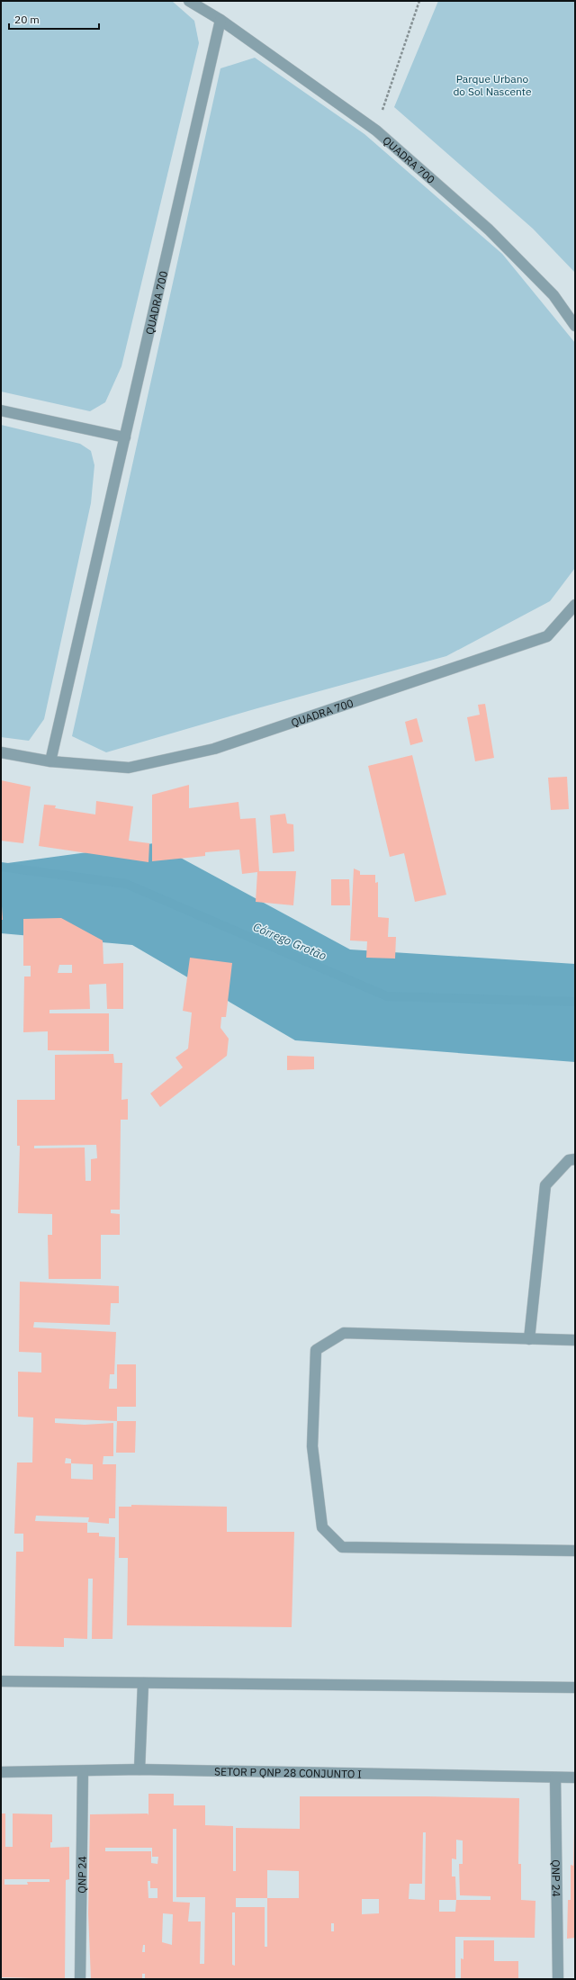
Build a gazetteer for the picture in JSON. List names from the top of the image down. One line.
{"streets":{"street":["QUADRA 700","SETOR P QNP 28 CONJUNTO I","QNP 24"]},"crossings":[["SETOR P QNP 28 CONJUNTO I","QNP 24"]],"water":["Córrego Grotão"],"parks":["Parque Urbano do Sol Nascente"],"scale_bar":"20 m"}
